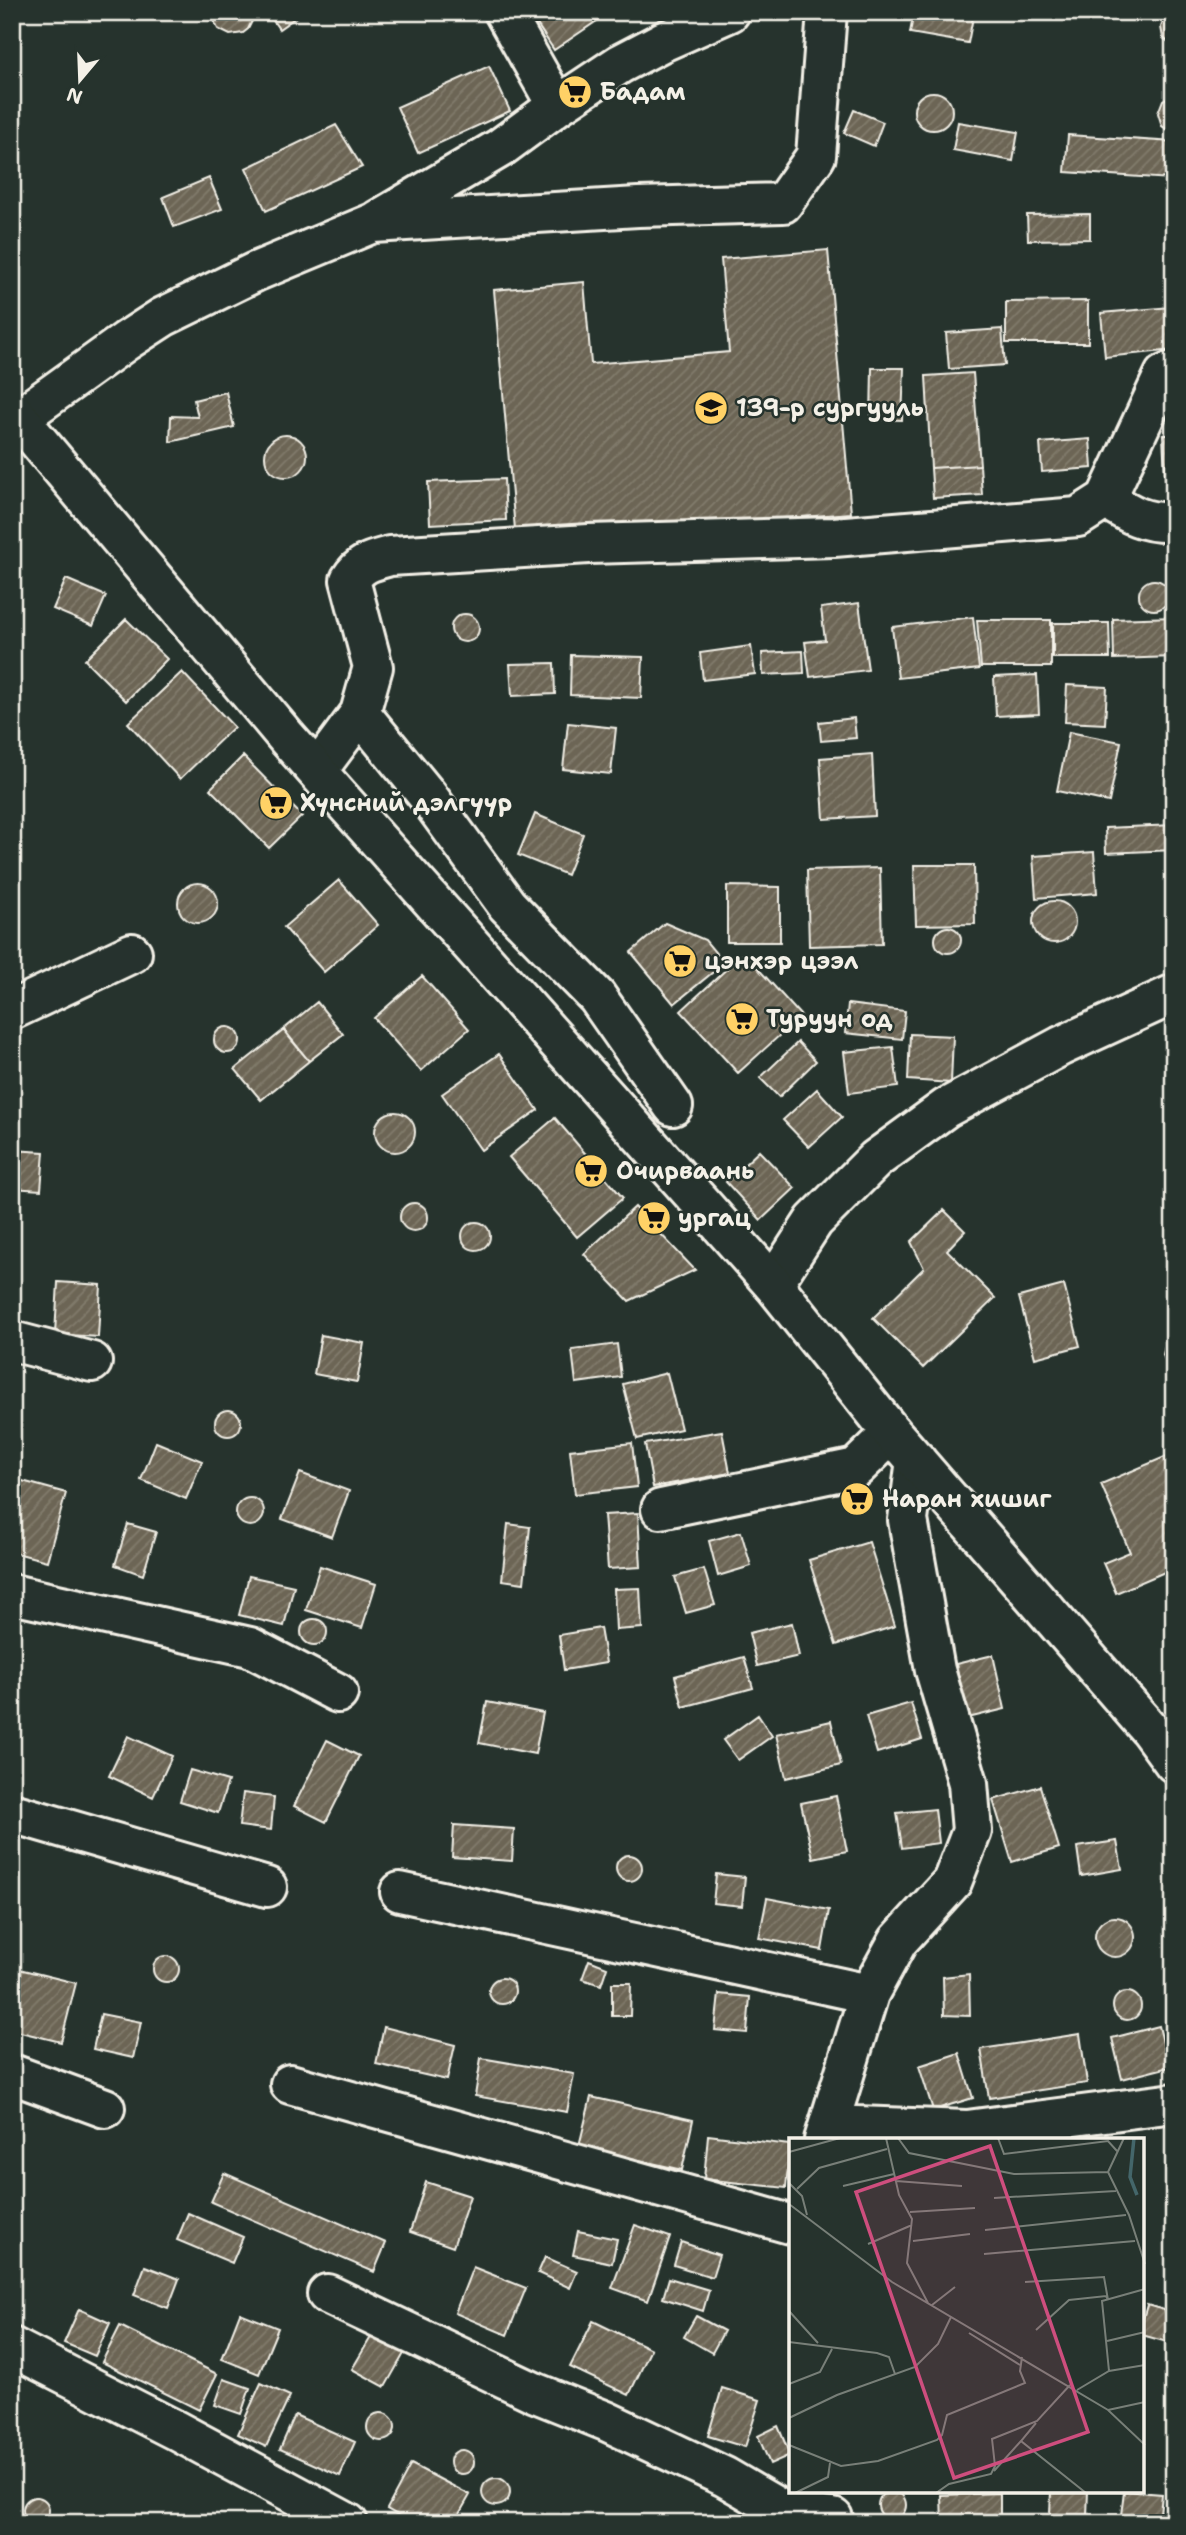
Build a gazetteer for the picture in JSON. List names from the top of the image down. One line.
{"places":{"supermarket":["Бадам","Хүнсний дэлгүүр","цэнхэр цээл","Туруун од","Очирваань","ургац","Наран хишиг"],"school or university":["139-р сургууль"]},"north":"bottom"}
